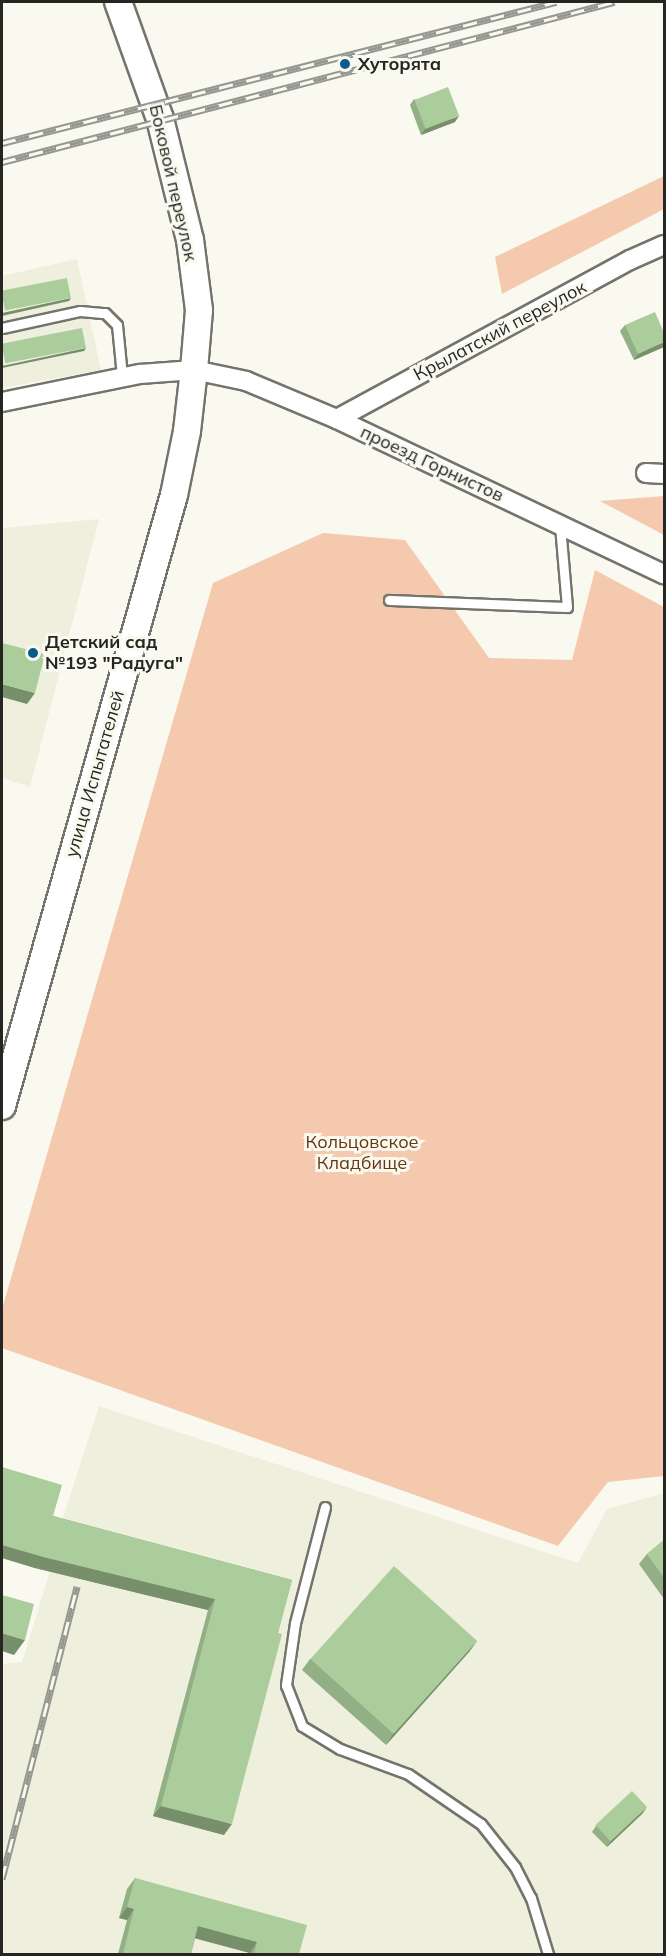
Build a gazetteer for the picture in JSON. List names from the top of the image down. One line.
{"streets":{"main road":["Боковой переулок","улица Испытателей"],"street":["Крылатский переулок","проезд Горнистов"]},"crossings":[["Боковой переулок","проезд Горнистов"],["Боковой переулок","улица Испытателей"],["Крылатский переулок","проезд Горнистов"],["проезд Горнистов","улица Испытателей"]],"parks":["Кольцовское Кладбище"],"places":["Хуторята","Детский сад №193 \"Радуга\""]}
